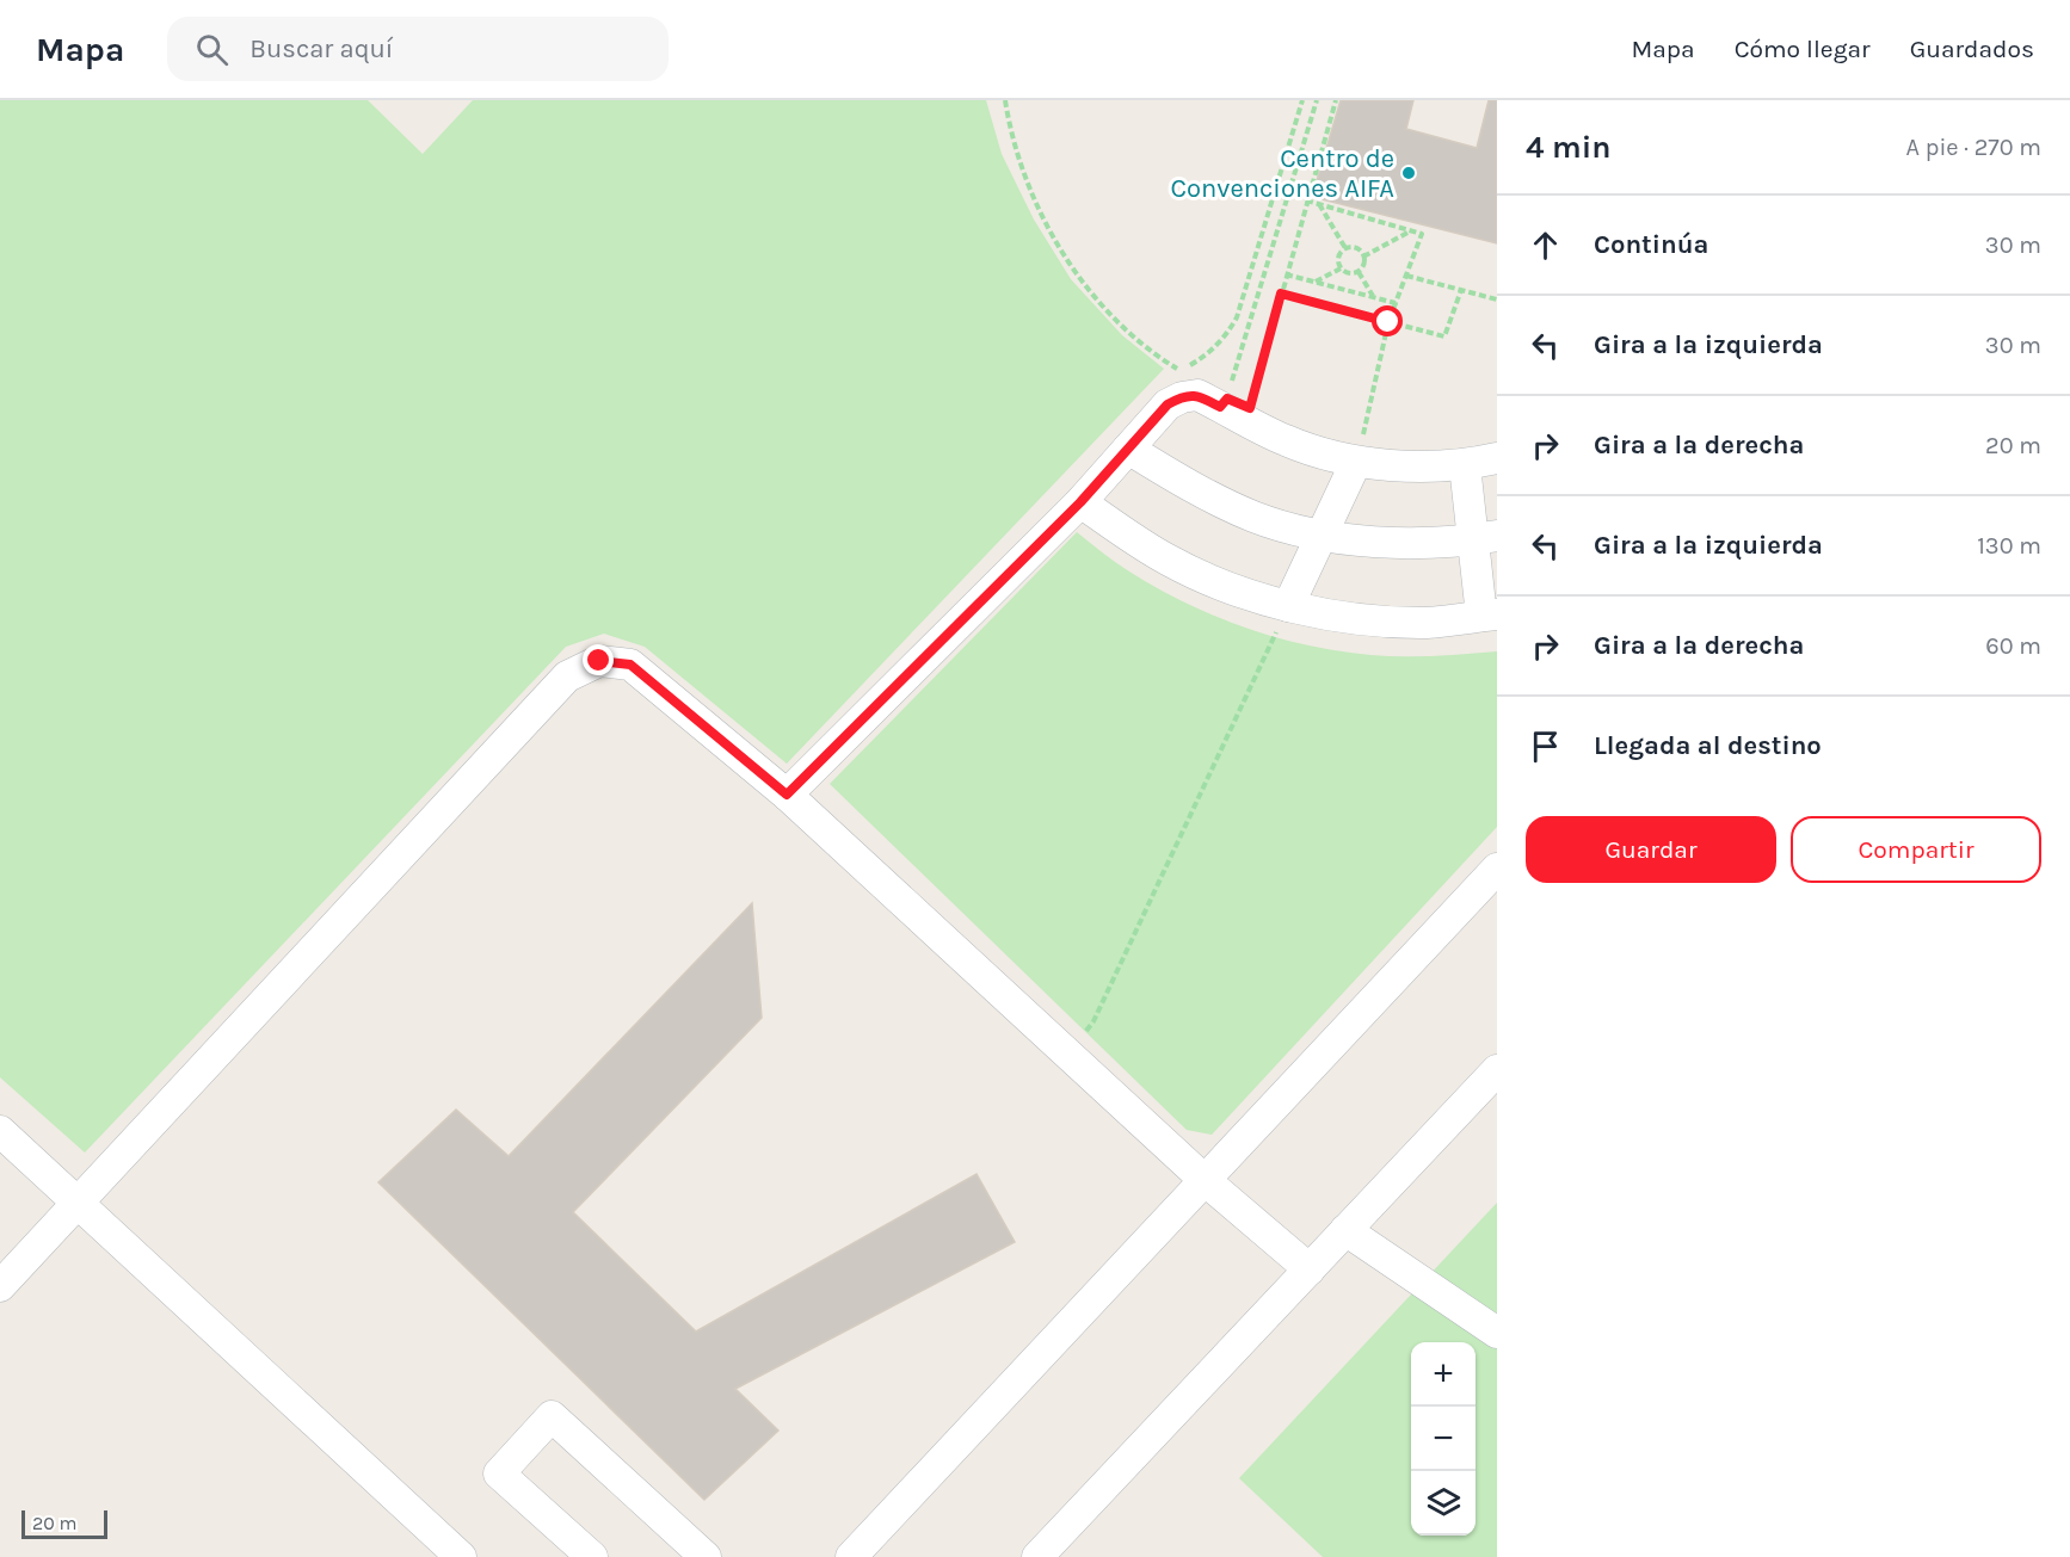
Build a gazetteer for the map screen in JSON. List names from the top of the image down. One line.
{"places":["Centro de Convenciones AIFA"],"scale_bar":"20 m","page":{"header":"Mapa","search":"Buscar aquí","nav":["Mapa","Cómo llegar","Guardados"],"heading":["4 min","A pie · 270 m"],"list":[["Continúa","30 m"],["Gira a la izquierda","30 m"],["Gira a la derecha","20 m"],["Gira a la izquierda","130 m"],["Gira a la derecha","60 m"],"Llegada al destino"],"buttons":["Guardar","Compartir"],"map_buttons":["+","−"],"scale":"20 m"}}
